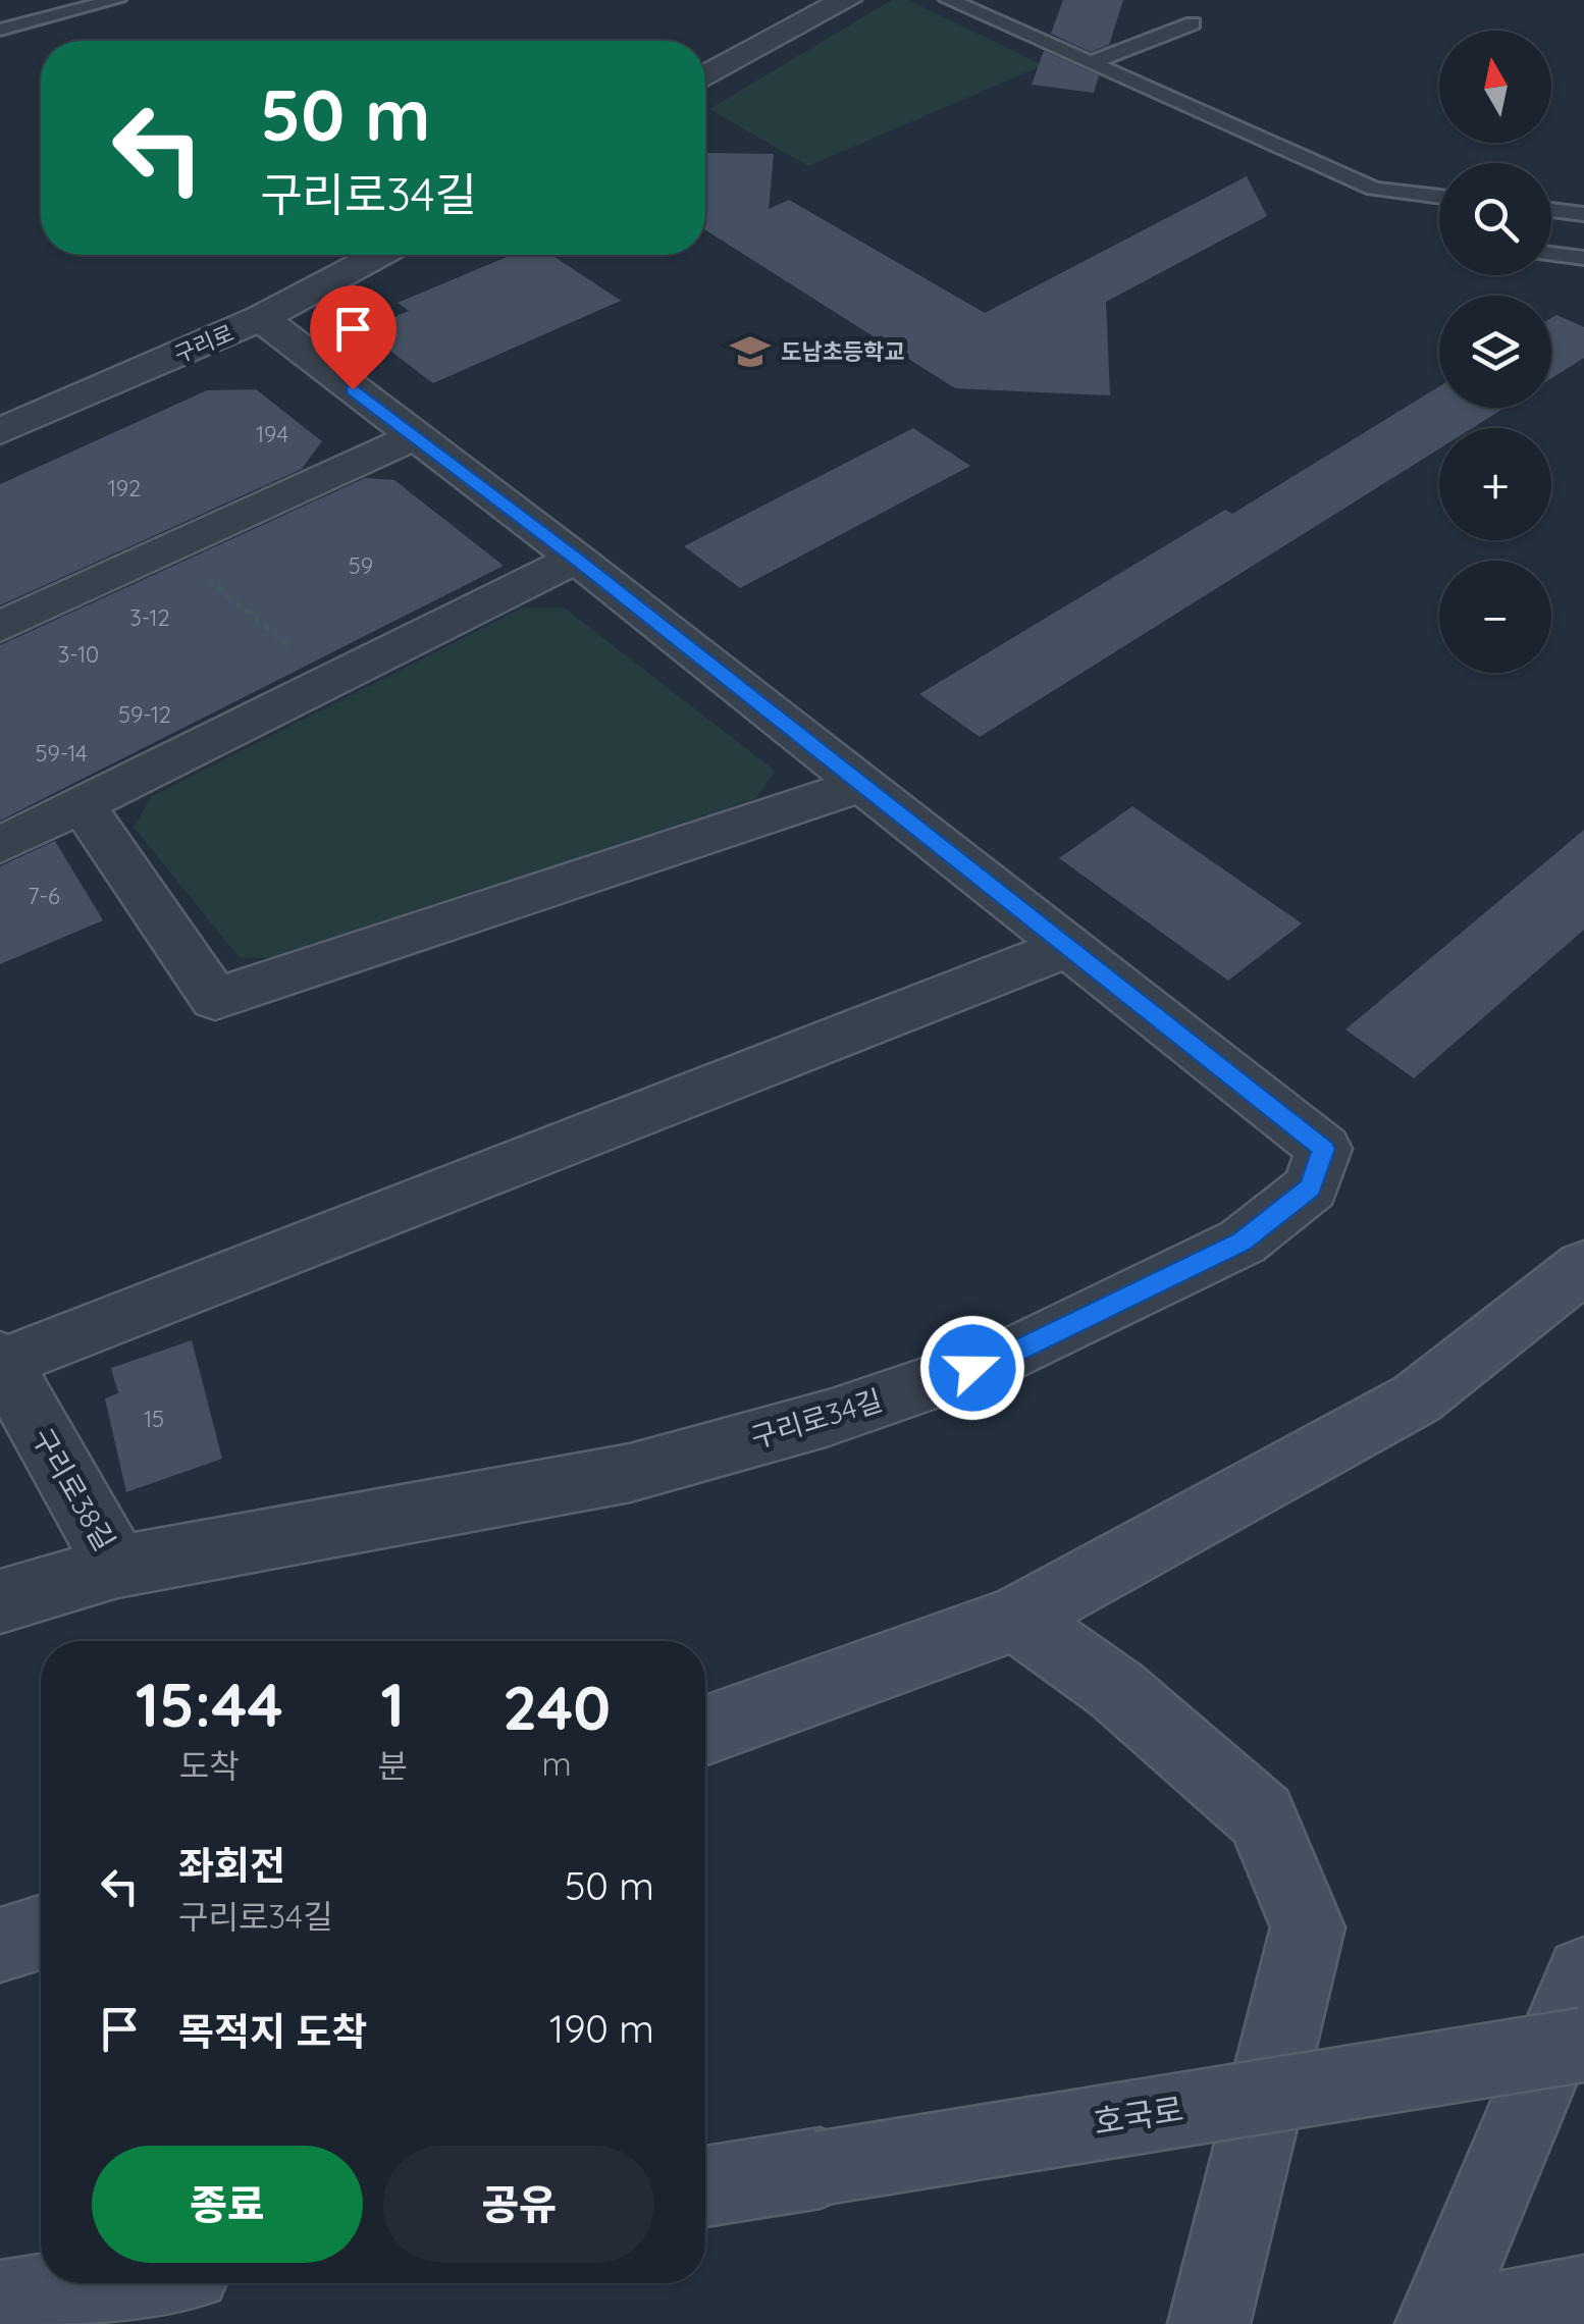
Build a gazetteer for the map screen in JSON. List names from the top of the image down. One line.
{"streets":{"main road":["호국로"],"street":["구리로","구리로34길","구리로38길"]},"crossings":[["구리로","구리로34길"],["구리로34길","구리로38길"]],"places":{"school or university":["도남초등학교"]},"house_numbers":["194","192","59","3-12","3-10","59-12","59-14","7-6","15"],"north":"top","page":{"map_buttons":["+","−"],"turn":["50 m","구리로34길"],"eta":["15:44","도착","1","분","240","m"],"list":[{"name":"좌회전","note":"구리로34길","value":"50 m"},{"name":"목적지 도착","value":"190 m"}],"buttons":["종료","공유"]}}
